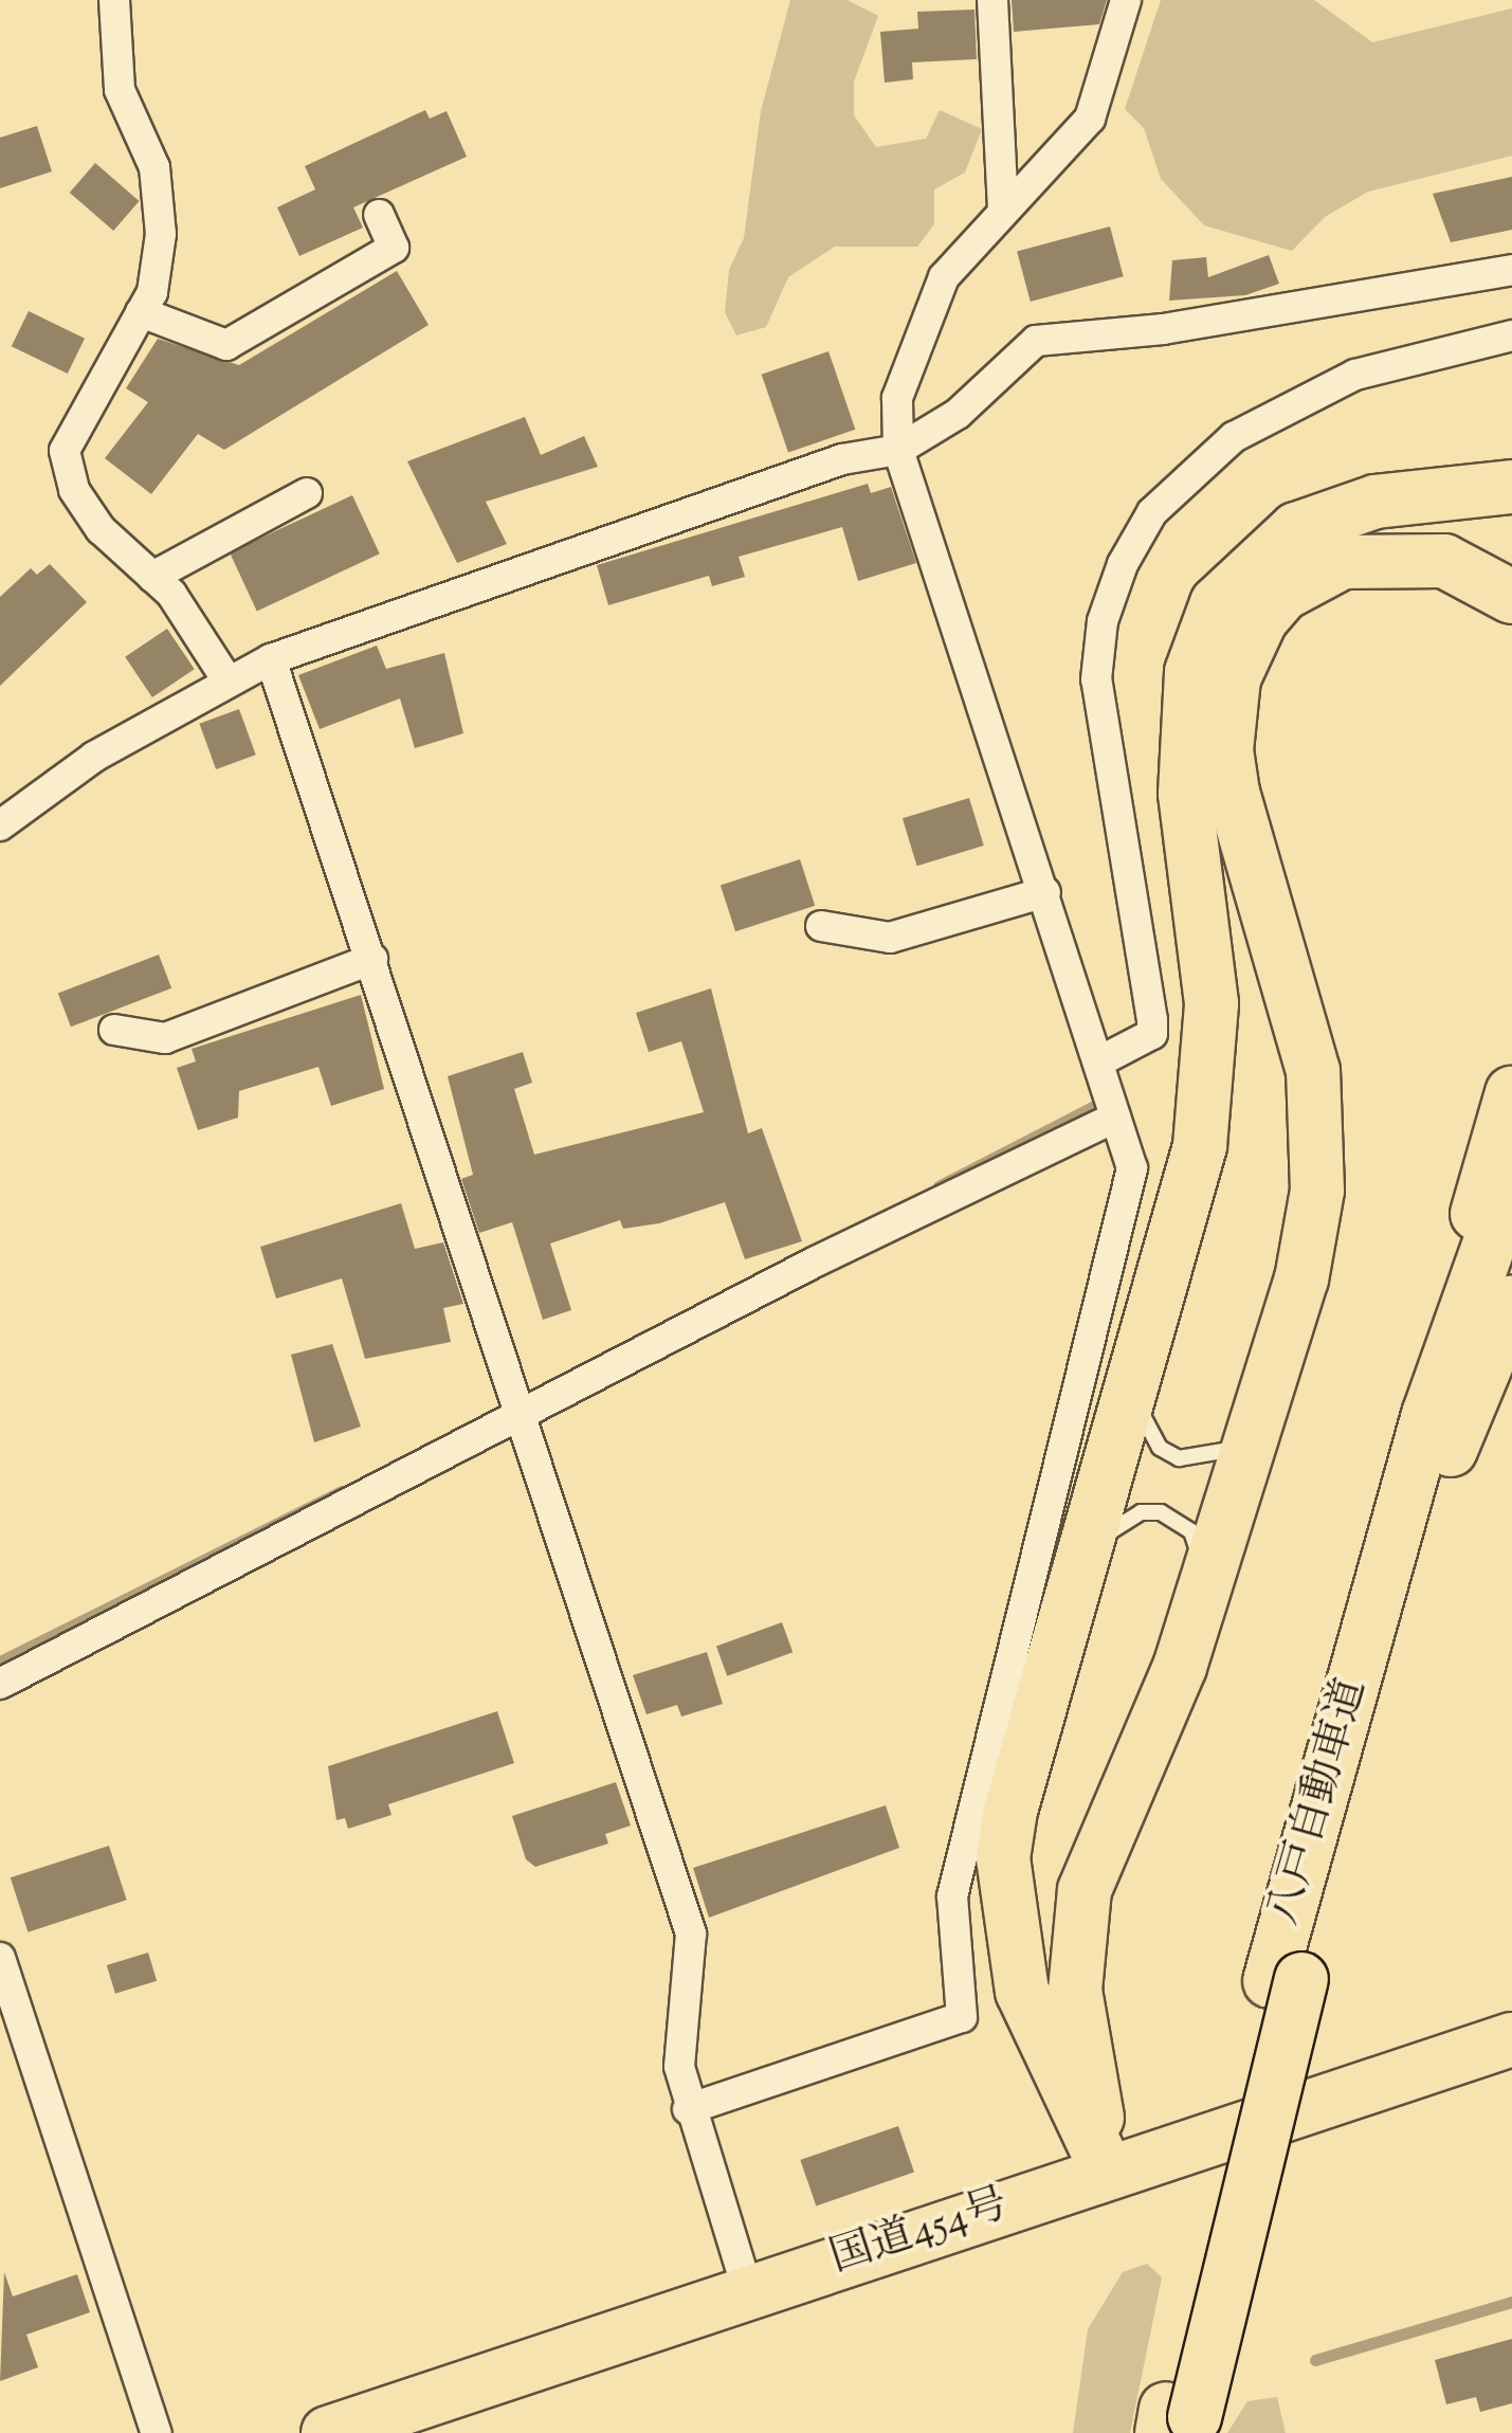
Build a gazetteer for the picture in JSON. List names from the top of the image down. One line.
{"streets":{"highway":["八戸自動車道","国道454号"]}}
